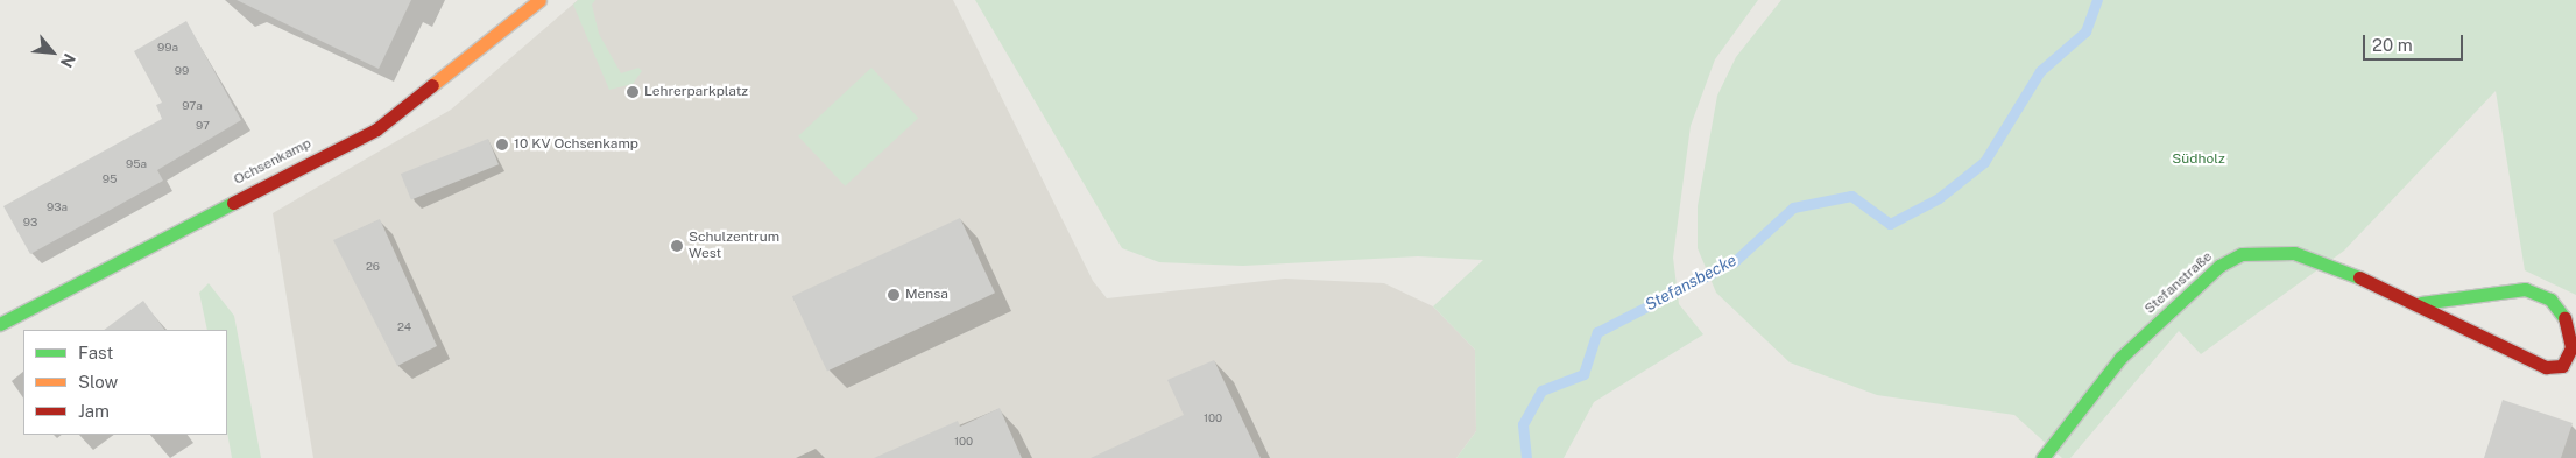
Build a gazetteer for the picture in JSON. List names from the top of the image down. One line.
{"streets":{"street":["Ochsenkamp","Stefanstraße"]},"water":["Stefansbecke"],"parks":["Südholz"],"places":["Lehrerparkplatz","10 KV Ochsenkamp","Schulzentrum West","Mensa"],"house_numbers":["99a","99","97a","97","95a","95","93a","93","26","24","100","100"],"legend":["Fast","Slow","Jam"],"scale_bar":"20 m","north":"bottom right"}
